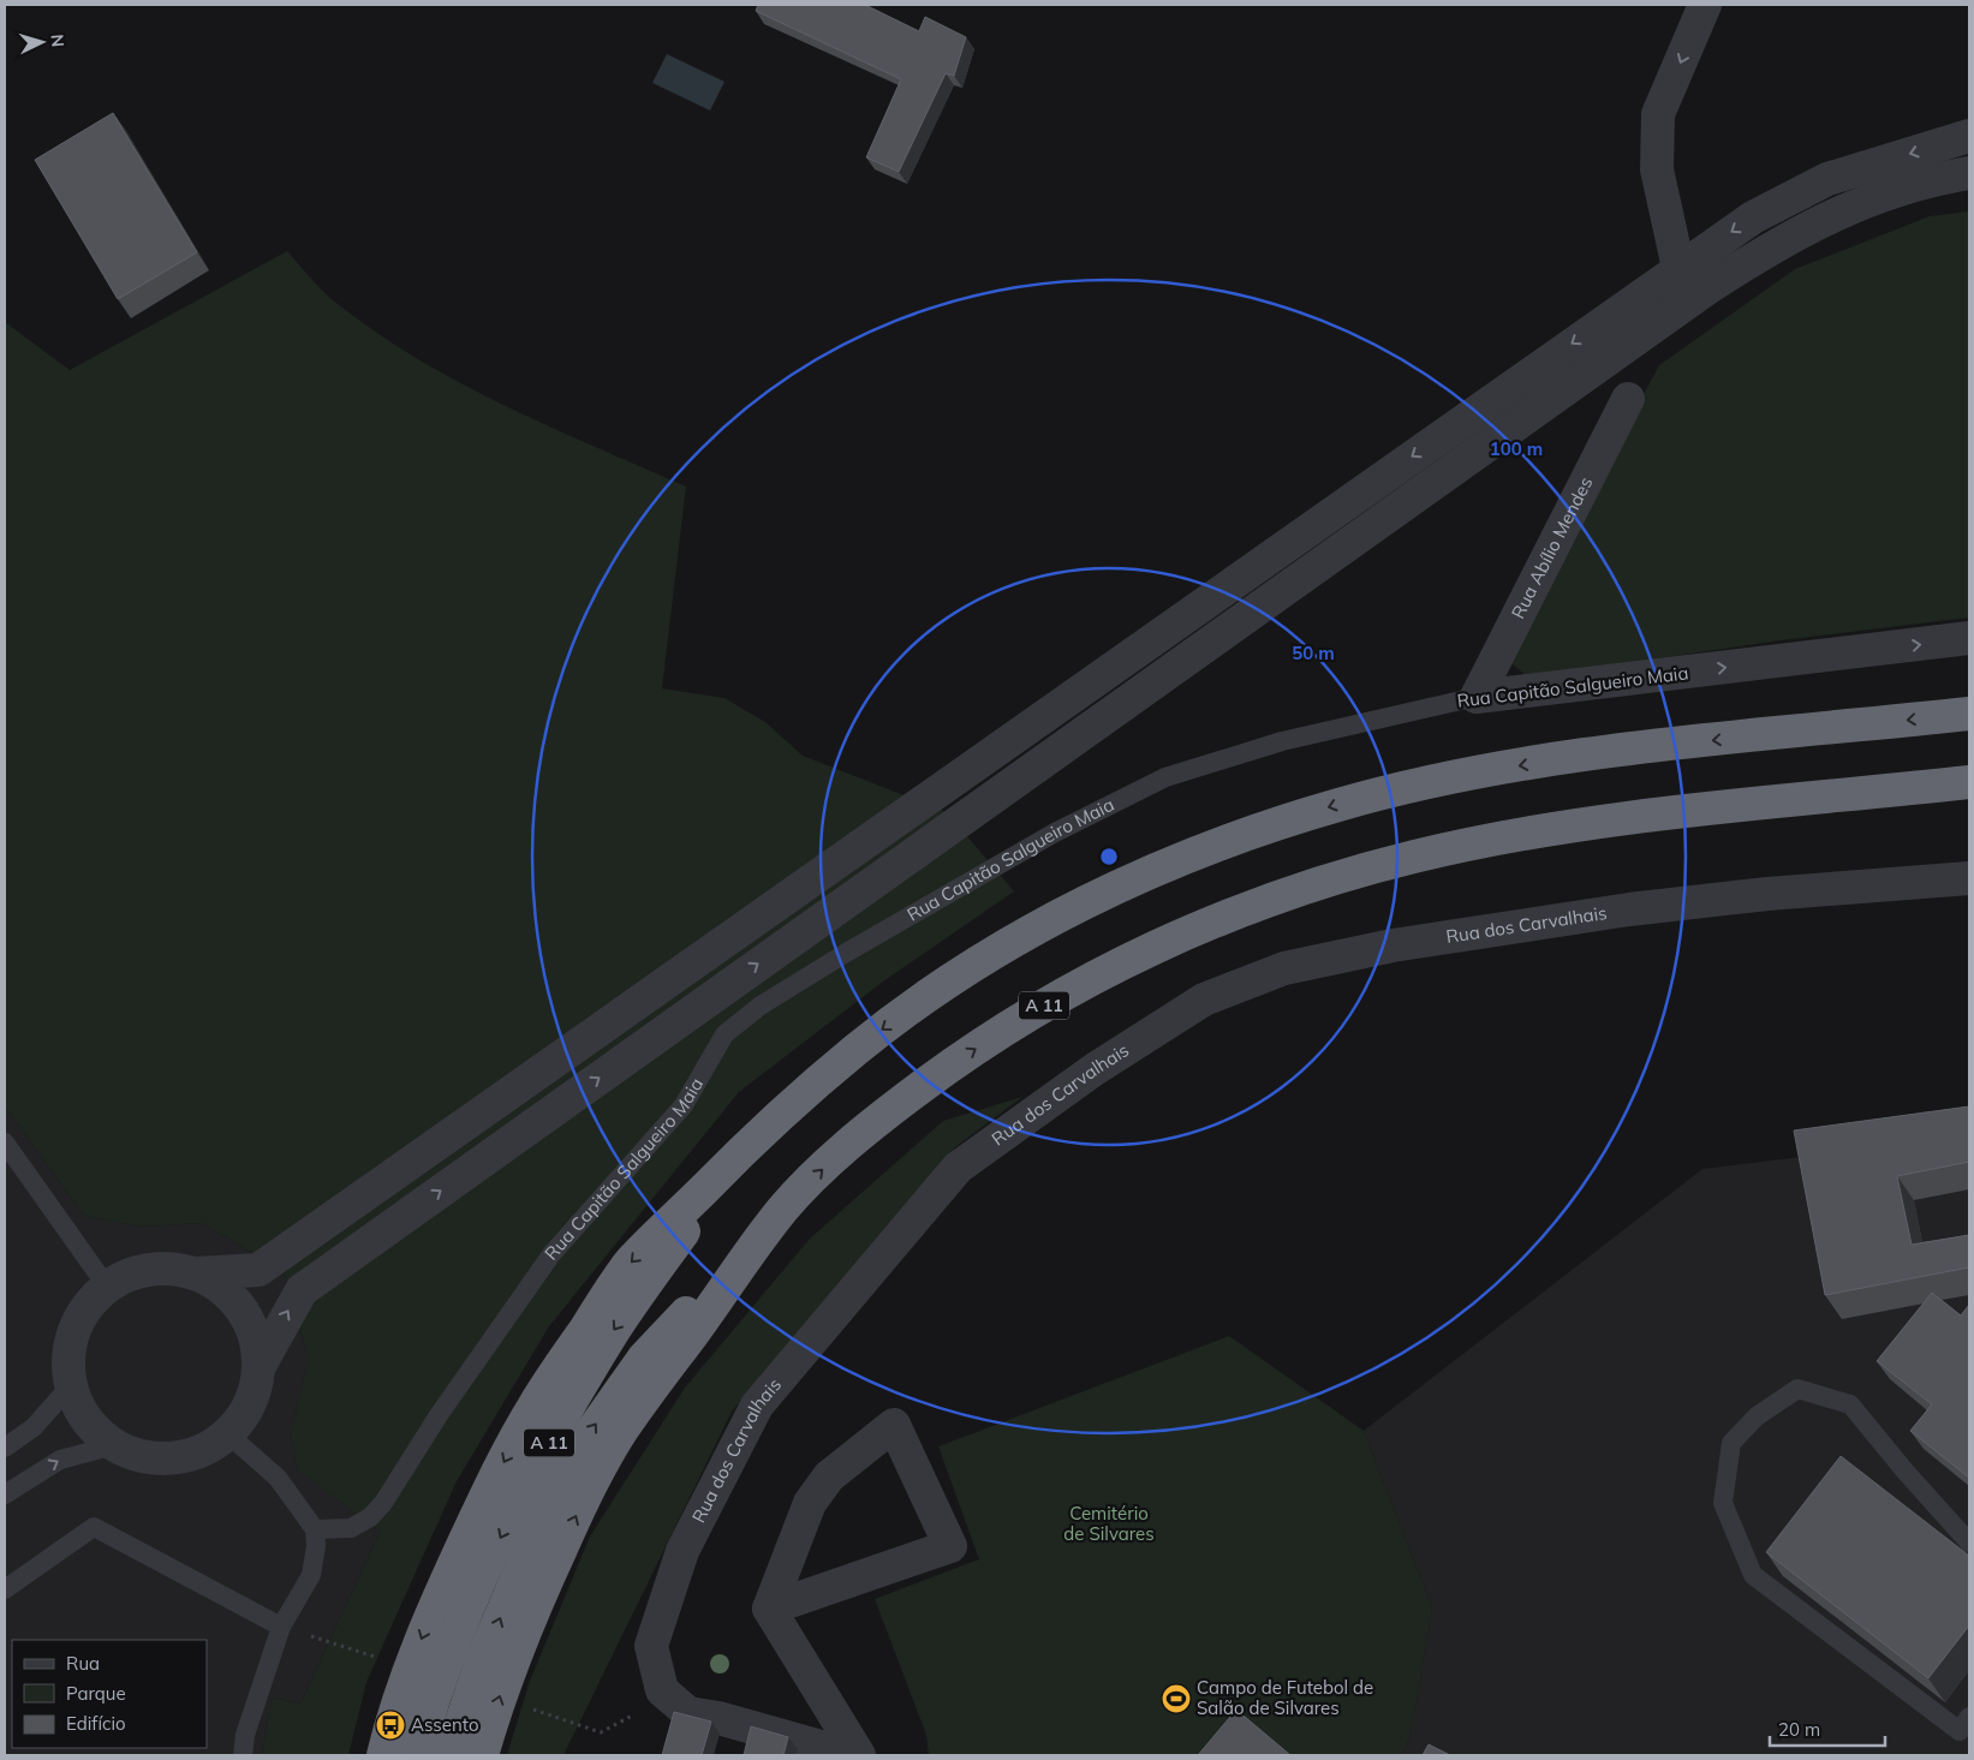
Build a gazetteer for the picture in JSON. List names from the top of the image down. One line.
{"streets":{"highway":["A 11"],"street":["Rua Abílio Mendes","Rua Capitão Salgueiro Maia","Rua dos Carvalhais"]},"crossings":[["Rua Abílio Mendes","Rua Capitão Salgueiro Maia"]],"parks":["Cemitério de Silvares"],"places":{"sports":["Campo de Futebol de Salão de Silvares"],"bus stop":["Assento"]},"legend":["Rua","Parque","Edifício"],"scale_bar":"20 m","north":"right","rings":["100 m","50 m"]}
